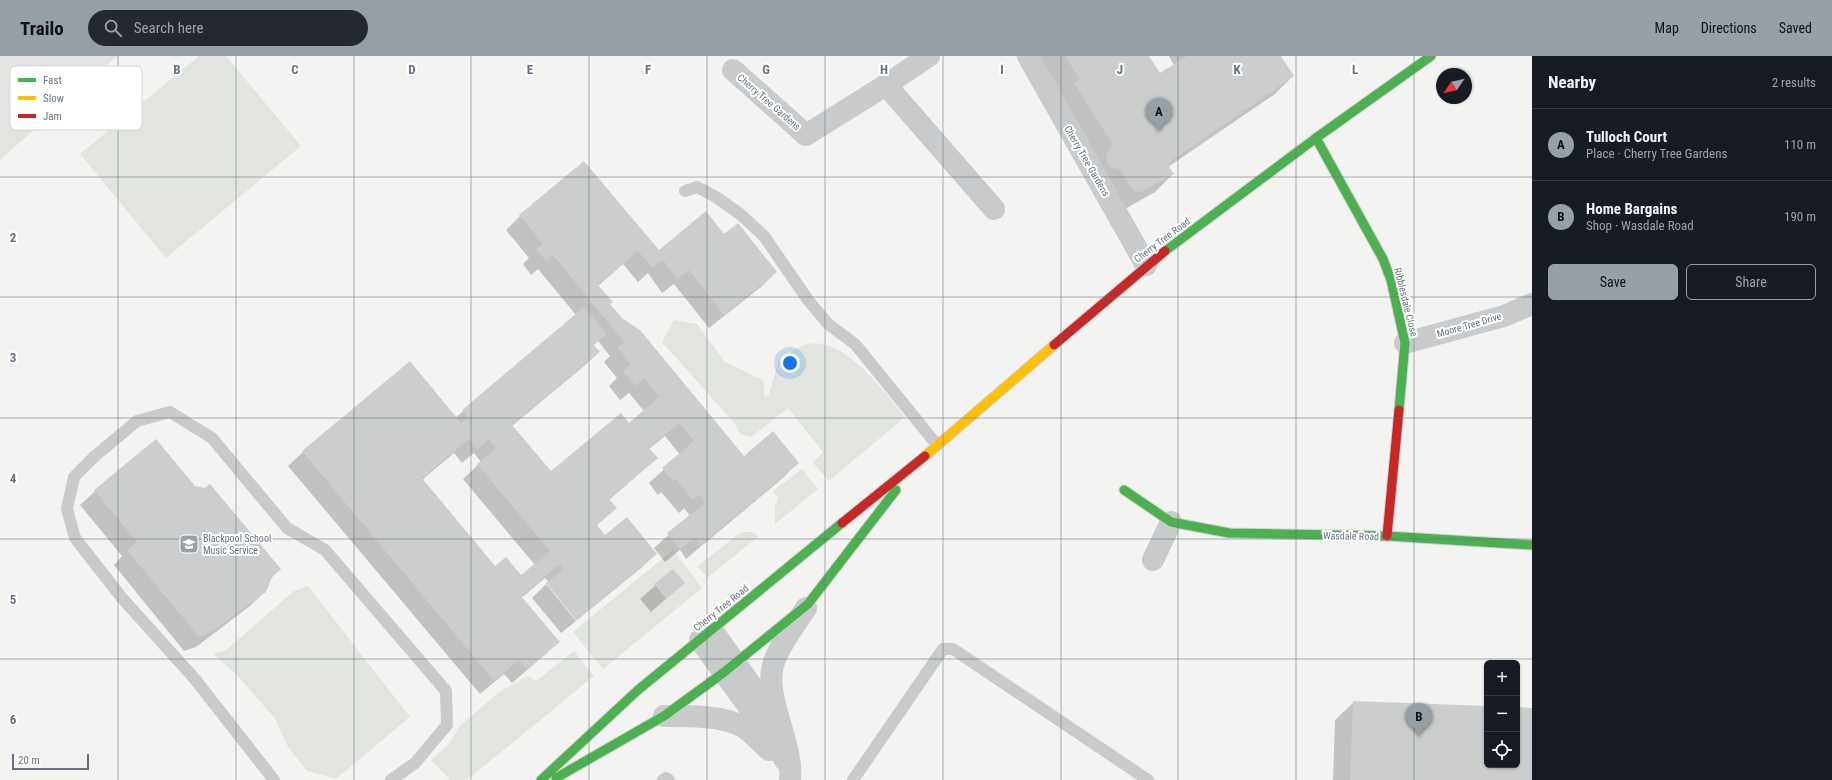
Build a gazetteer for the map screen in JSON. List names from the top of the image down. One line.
{"streets":{"street":["Cherry Tree Gardens","Cherry Tree Road","Ribblesdale Close","Moore Tree Drive","Wasdale Road"]},"crossings":[["Cherry Tree Gardens","Cherry Tree Road"],["Cherry Tree Road","Ribblesdale Close"],["Ribblesdale Close","Moore Tree Drive"],["Ribblesdale Close","Wasdale Road"]],"places":{"school or university":["Blackpool School Music Service"]},"legend":["Fast","Slow","Jam"],"scale_bar":"20 m","north":"bottom left","page":{"header":"Trailo","search":"Search here","nav":["Map","Directions","Saved"],"heading":["Nearby","2 results"],"pins":["A","B"],"list":[{"mark":"A","name":"Tulloch Court","note":"Place · Cherry Tree Gardens","value":"110 m"},{"mark":"B","name":"Home Bargains","note":"Shop · Wasdale Road","value":"190 m"}],"buttons":["Save","Share"],"map_buttons":["+","−"],"scale":"20 m"},"grid":{"columns":["B","C","D","E","F","G","H","I","J","K","L"],"rows":["2","3","4","5","6"]}}
